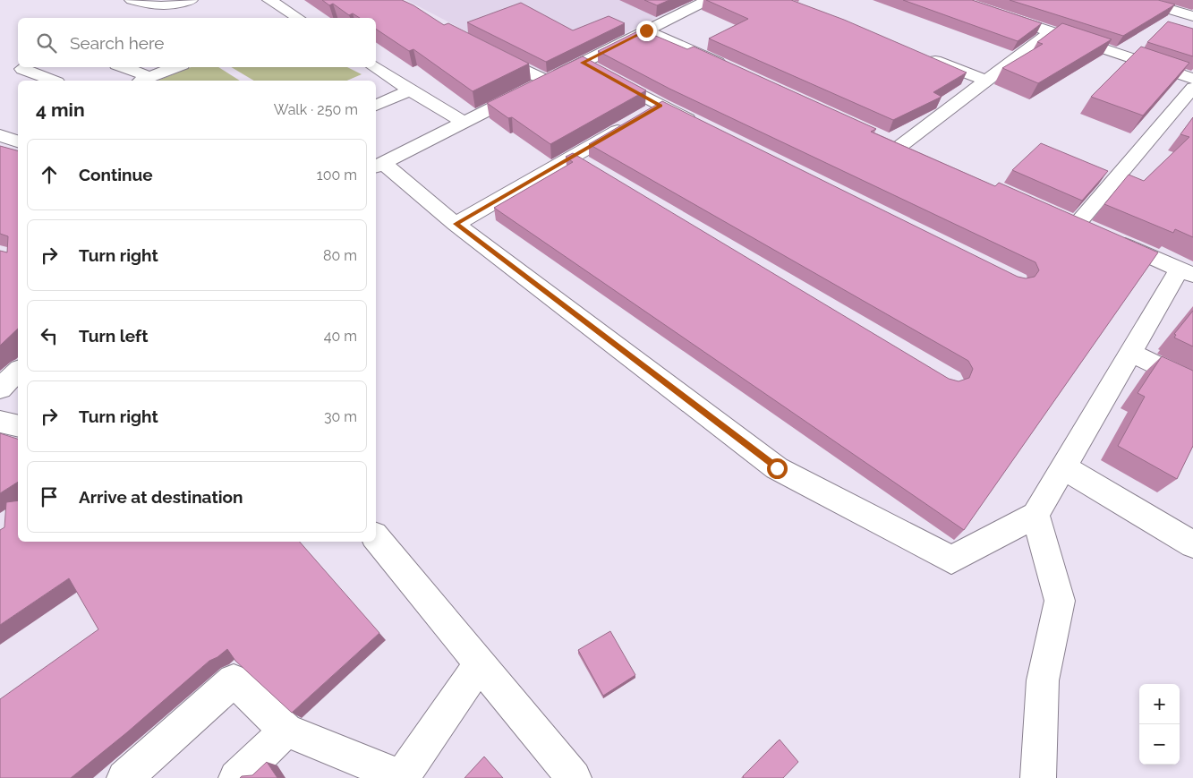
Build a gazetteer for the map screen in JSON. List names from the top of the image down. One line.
{"page":{"search":"Search here","heading":["4 min","Walk · 250 m"],"list":[["Continue","100 m"],["Turn right","80 m"],["Turn left","40 m"],["Turn right","30 m"],"Arrive at destination"],"map_buttons":["+","−"]}}
